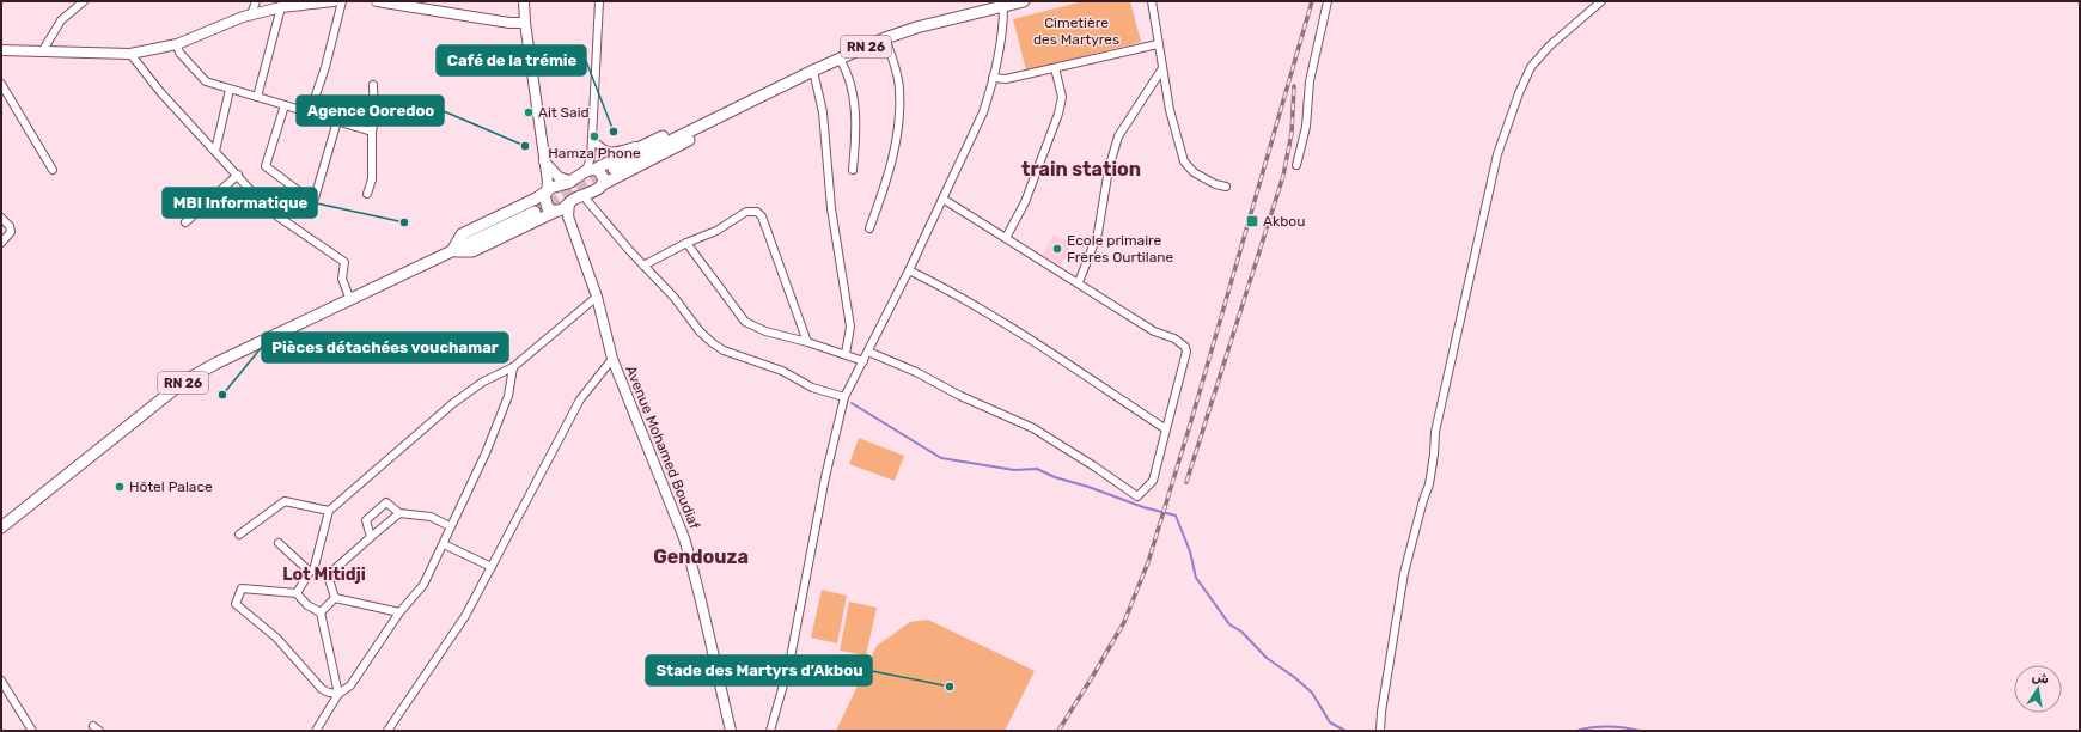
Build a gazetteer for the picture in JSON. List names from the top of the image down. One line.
{"streets":{"main road":["RN 26"],"street":["Avenue Mohamed Boudiaf"]},"districts":["train station","Gendouza","Lot Mitidji"],"parks":["Cimetière des Martyres"],"places":{"other":["Ait Said","Café de la trémie","Hamza Phone","Agence Ooredoo","MBI Informatique","Ecole primaire Frères Ourtilane","Pièces détachées vouchamar","Hôtel Palace","Stade des Martyrs d’Akbou"],"transit":["Akbou"]},"north":"top"}
